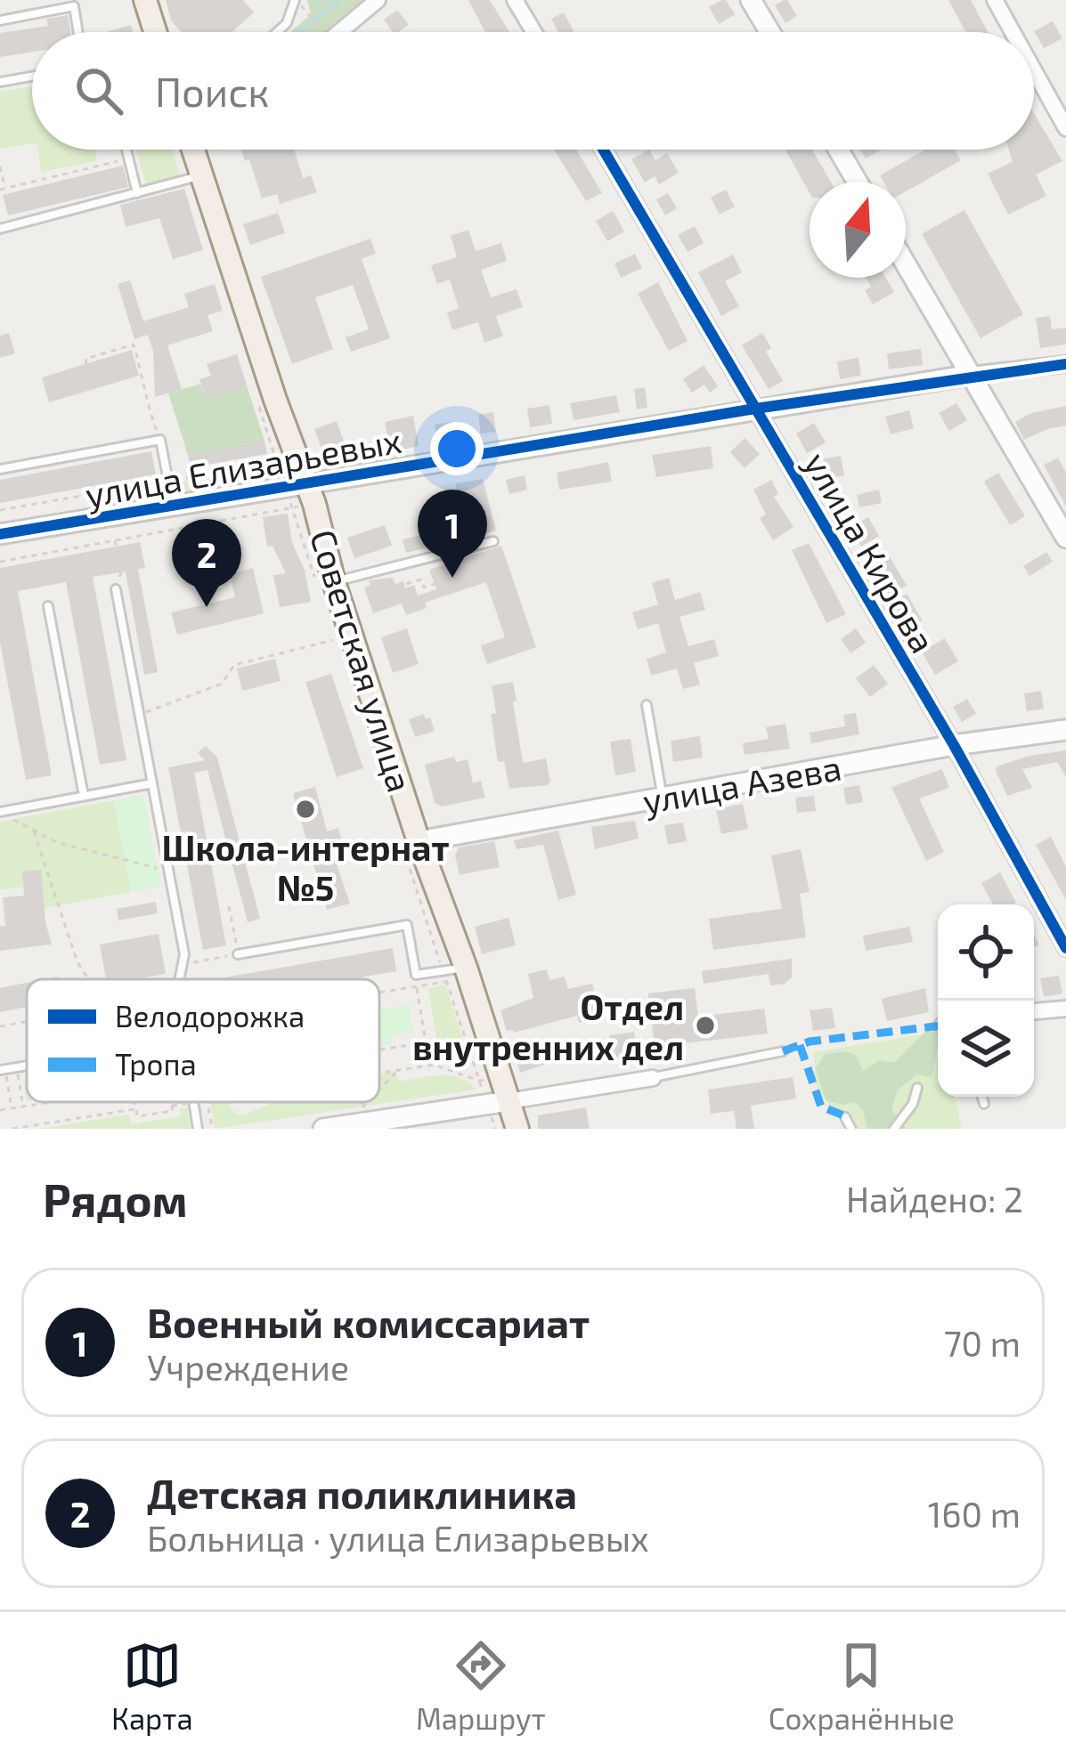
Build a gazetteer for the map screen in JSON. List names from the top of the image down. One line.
{"streets":{"main road":["Советская улица"],"street":["улица Елизарьевых","улица Кирова","улица Азева"]},"crossings":[["улица Елизарьевых","улица Кирова"],["улица Елизарьевых","Советская улица"],["улица Кирова","улица Азева"],["Советская улица","улица Азева"]],"places":["Школа-интернат №5","Отдел внутренних дел"],"legend":["Велодорожка","Тропа"],"north":"top","page":{"search":"Поиск","pins":["1","2"],"heading":["Рядом","Найдено: 2"],"list":[{"mark":"1","name":"Военный комиссариат","note":"Учреждение","value":"70 m"},{"mark":"2","name":"Детская поликлиника","note":"Больница · улица Елизарьевых","value":"160 m"}],"nav":["Карта","Маршрут","Сохранённые"]}}
